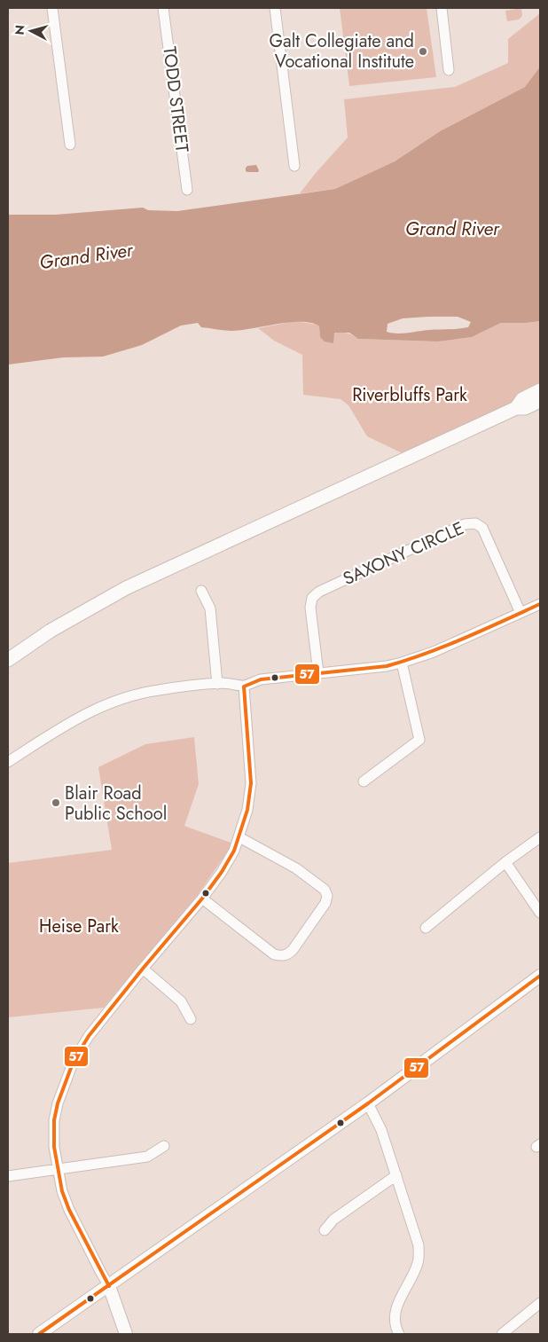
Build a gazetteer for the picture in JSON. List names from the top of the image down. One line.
{"streets":{"street":["TODD STREET","SAXONY CIRCLE"]},"water":["Grand River"],"parks":["Riverbluffs Park","Heise Park"],"places":["Galt Collegiate and Vocational Institute","Blair Road Public School"],"lines":["transit line 57"],"north":"left"}
